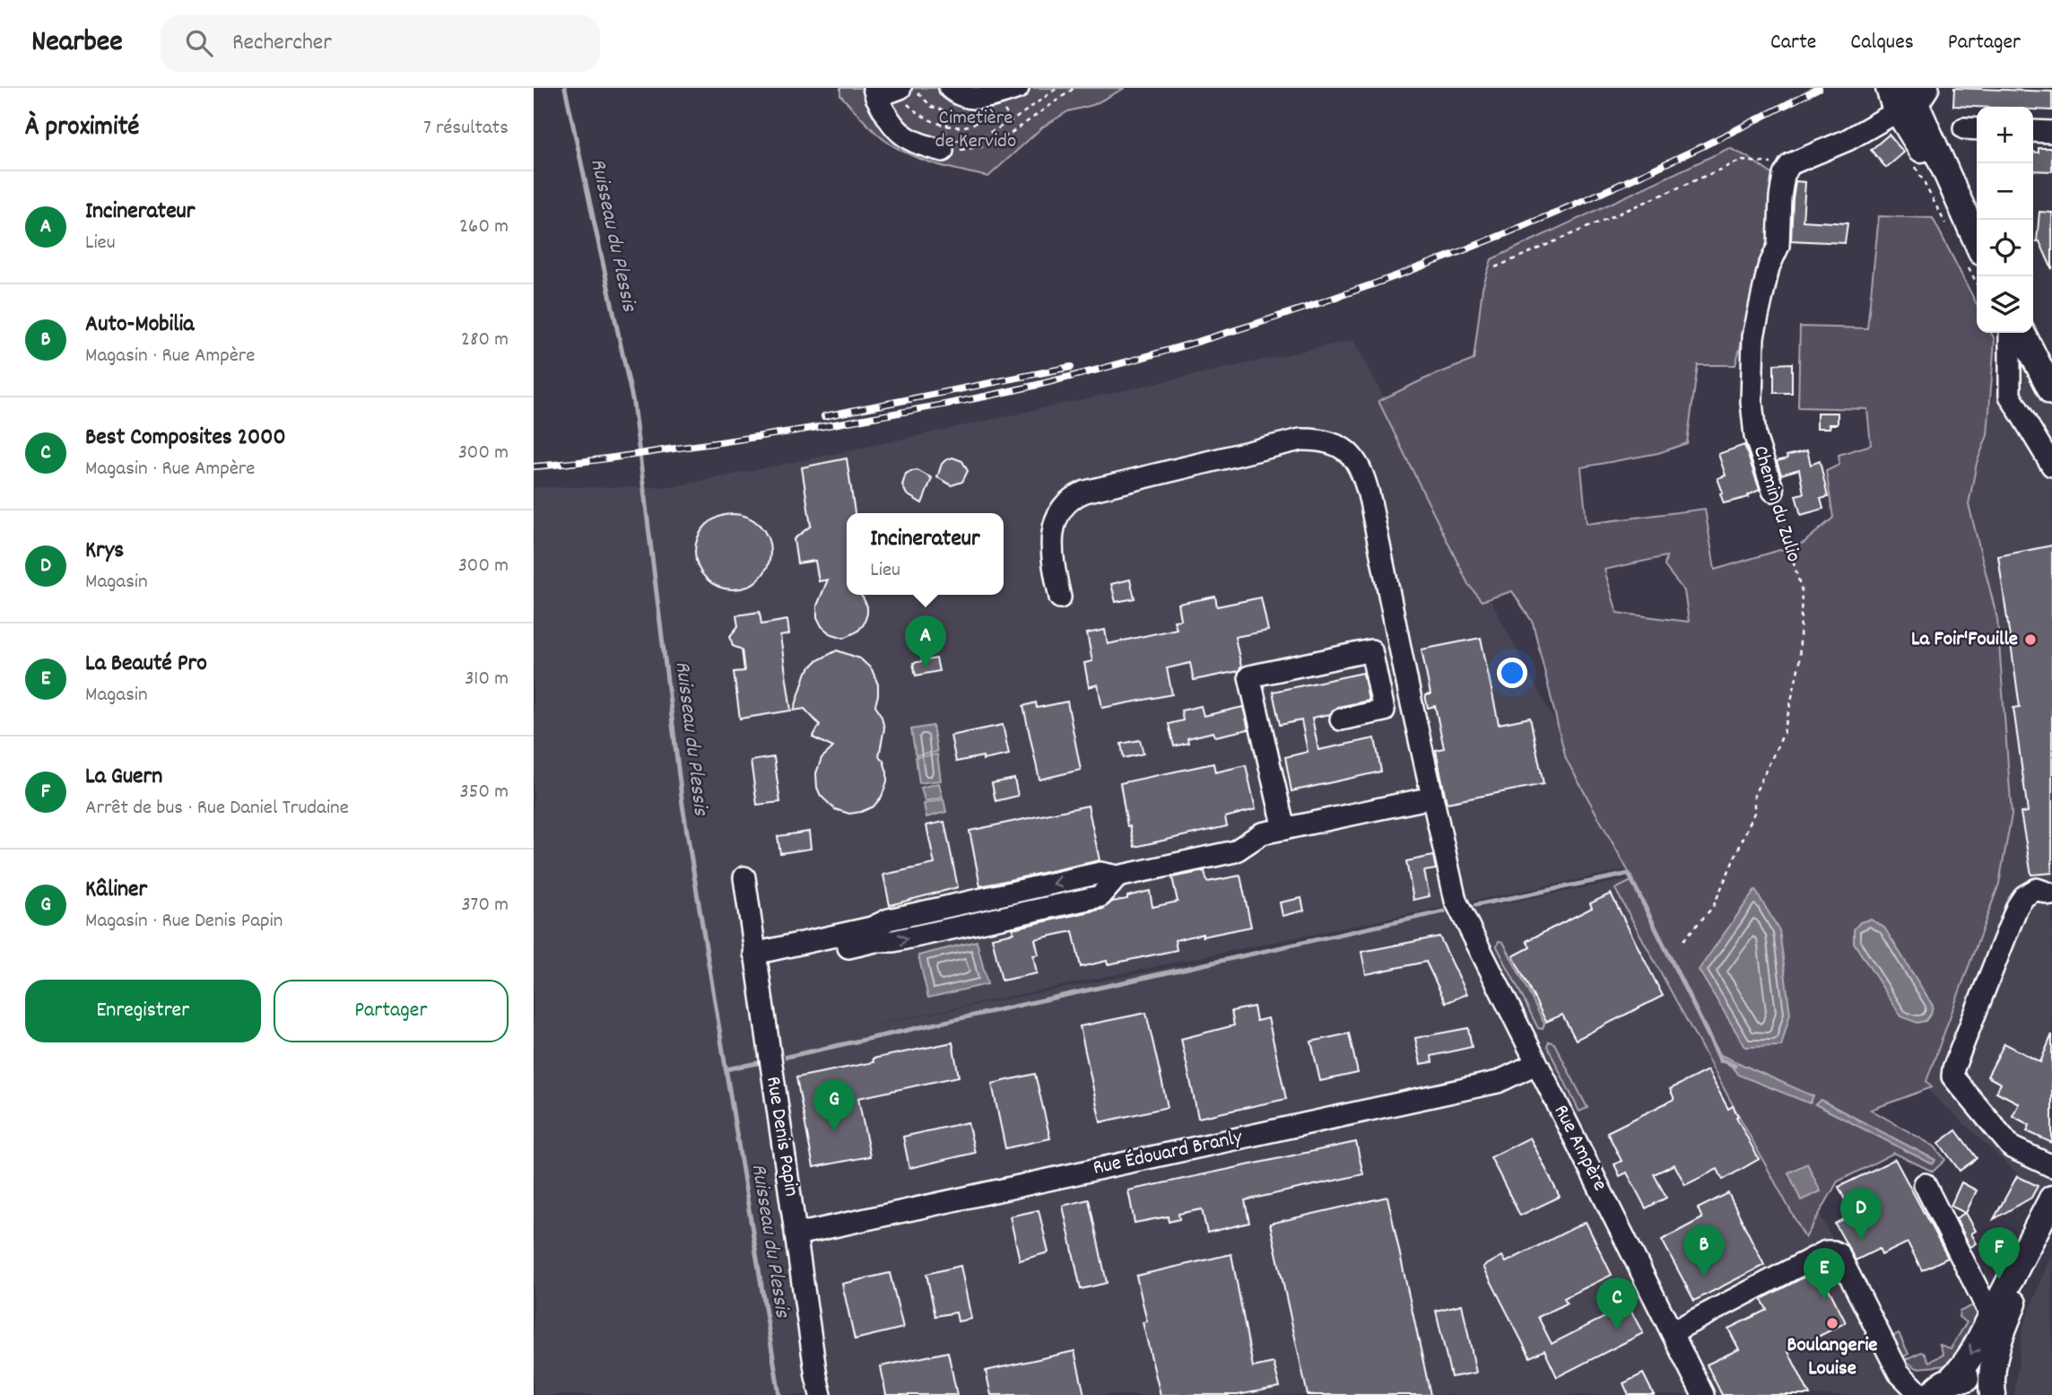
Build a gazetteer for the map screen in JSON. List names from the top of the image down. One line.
{"streets":{"street":["Chemin du Zulio","Rue Denis Papin","Rue Ampère","Rue Édouard Branly"]},"crossings":[["Rue Denis Papin","Rue Édouard Branly"],["Rue Ampère","Rue Édouard Branly"]],"water":["Ruisseau du Plessis"],"parks":["Cimetière de Kervido"],"places":["La Foir'Fouille","Boulangerie Louise"],"page":{"header":"Nearbee","search":"Rechercher","nav":["Carte","Calques","Partager"],"heading":["À proximité","7 résultats"],"map_buttons":["+","−"],"list":[{"mark":"A","name":"Incinerateur","note":"Lieu","value":"260 m"},{"mark":"B","name":"Auto-Mobilia","note":"Magasin · Rue Ampère","value":"280 m"},{"mark":"C","name":"Best Composites 2000","note":"Magasin · Rue Ampère","value":"300 m"},{"mark":"D","name":"Krys","note":"Magasin","value":"300 m"},{"mark":"E","name":"La Beauté Pro","note":"Magasin","value":"310 m"},{"mark":"F","name":"La Guern","note":"Arrêt de bus · Rue Daniel Trudaine","value":"350 m"},{"mark":"G","name":"Kâliner","note":"Magasin · Rue Denis Papin","value":"370 m"}],"popup":["Incinerateur","Lieu"],"pins":["A","G","D","B","F","E","C"],"buttons":["Enregistrer","Partager"]}}
